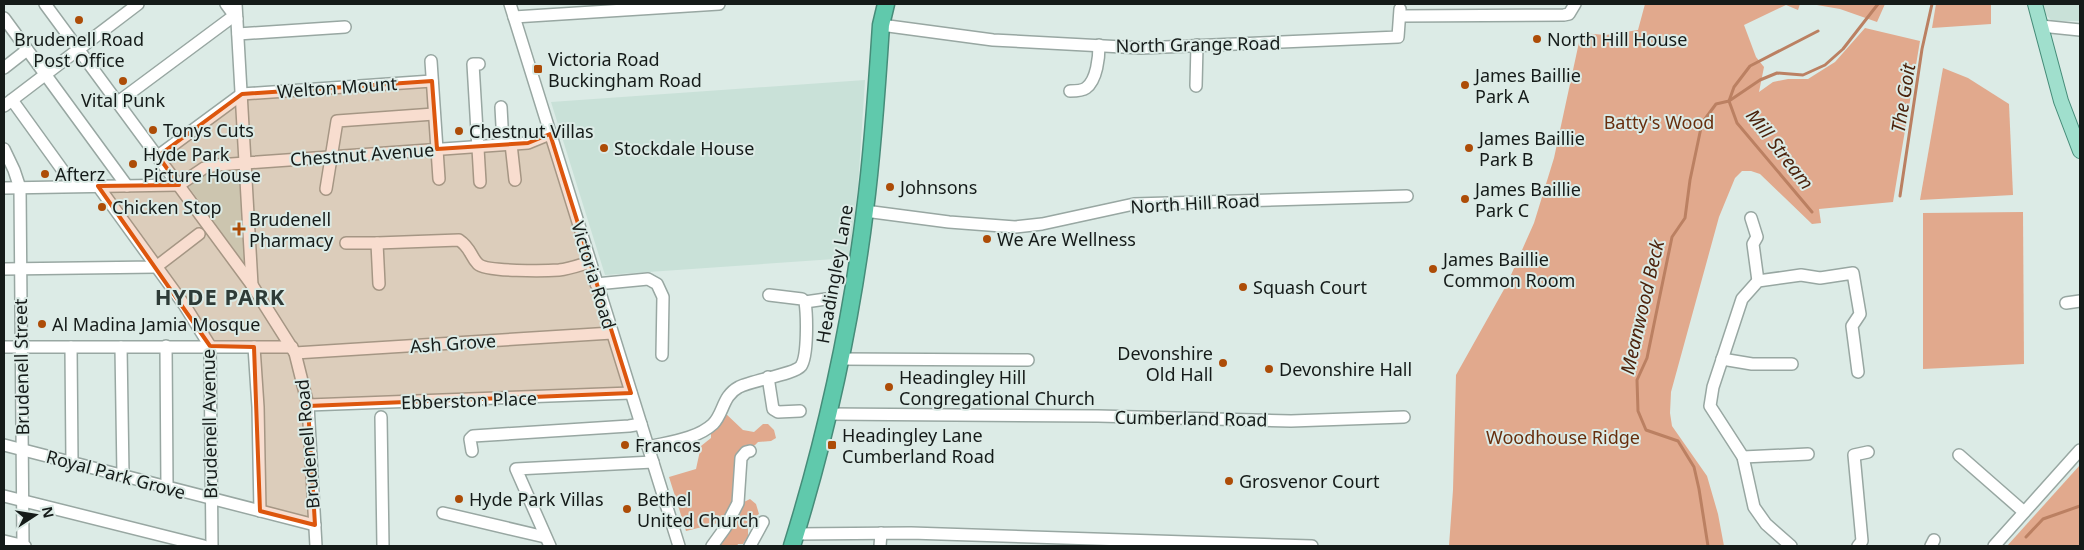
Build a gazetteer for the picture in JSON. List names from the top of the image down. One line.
{"streets":{"highway":["Headingley Lane"],"street":["North Grange Road","Welton Mount","Chestnut Avenue","North Hill Road","Victoria Road","Ash Grove","Brudenell Street","Ebberston Place","Cumberland Road","Brudenell Avenue","Brudenell Road","Royal Park Grove"]},"crossings":[["North Grange Road","Headingley Lane"],["Chestnut Avenue","Victoria Road"],["Chestnut Avenue","Brudenell Road"],["North Hill Road","Headingley Lane"],["Headingley Lane","Cumberland Road"],["Victoria Road","Ash Grove"],["Victoria Road","Ebberston Place"],["Ash Grove","Brudenell Street"],["Ash Grove","Brudenell Avenue"],["Ash Grove","Brudenell Road"],["Brudenell Street","Royal Park Grove"],["Ebberston Place","Brudenell Road"],["Brudenell Avenue","Royal Park Grove"],["Brudenell Road","Royal Park Grove"]],"districts":["HYDE PARK"],"water":["The Goit","Mill Stream","Meanwood Beck"],"parks":["Batty's Wood","Woodhouse Ridge"],"places":{"other":["Brudenell Road Post Office","North Hill House","Vital Punk","James Baillie Park A","Tonys Cuts","Chestnut Villas","Stockdale House","James Baillie Park B","Hyde Park Picture House","Afterz","Johnsons","James Baillie Park C","Chicken Stop","We Are Wellness","James Baillie Common Room","Squash Court","Al Madina Jamia Mosque","Devonshire Old Hall","Devonshire Hall","Headingley Hill Congregational Church","Francos","Grosvenor Court","Hyde Park Villas","Bethel United Church"],"transit":["Victoria Road Buckingham Road","Headingley Lane Cumberland Road"],"health":["Brudenell Pharmacy"]},"north":"right"}
